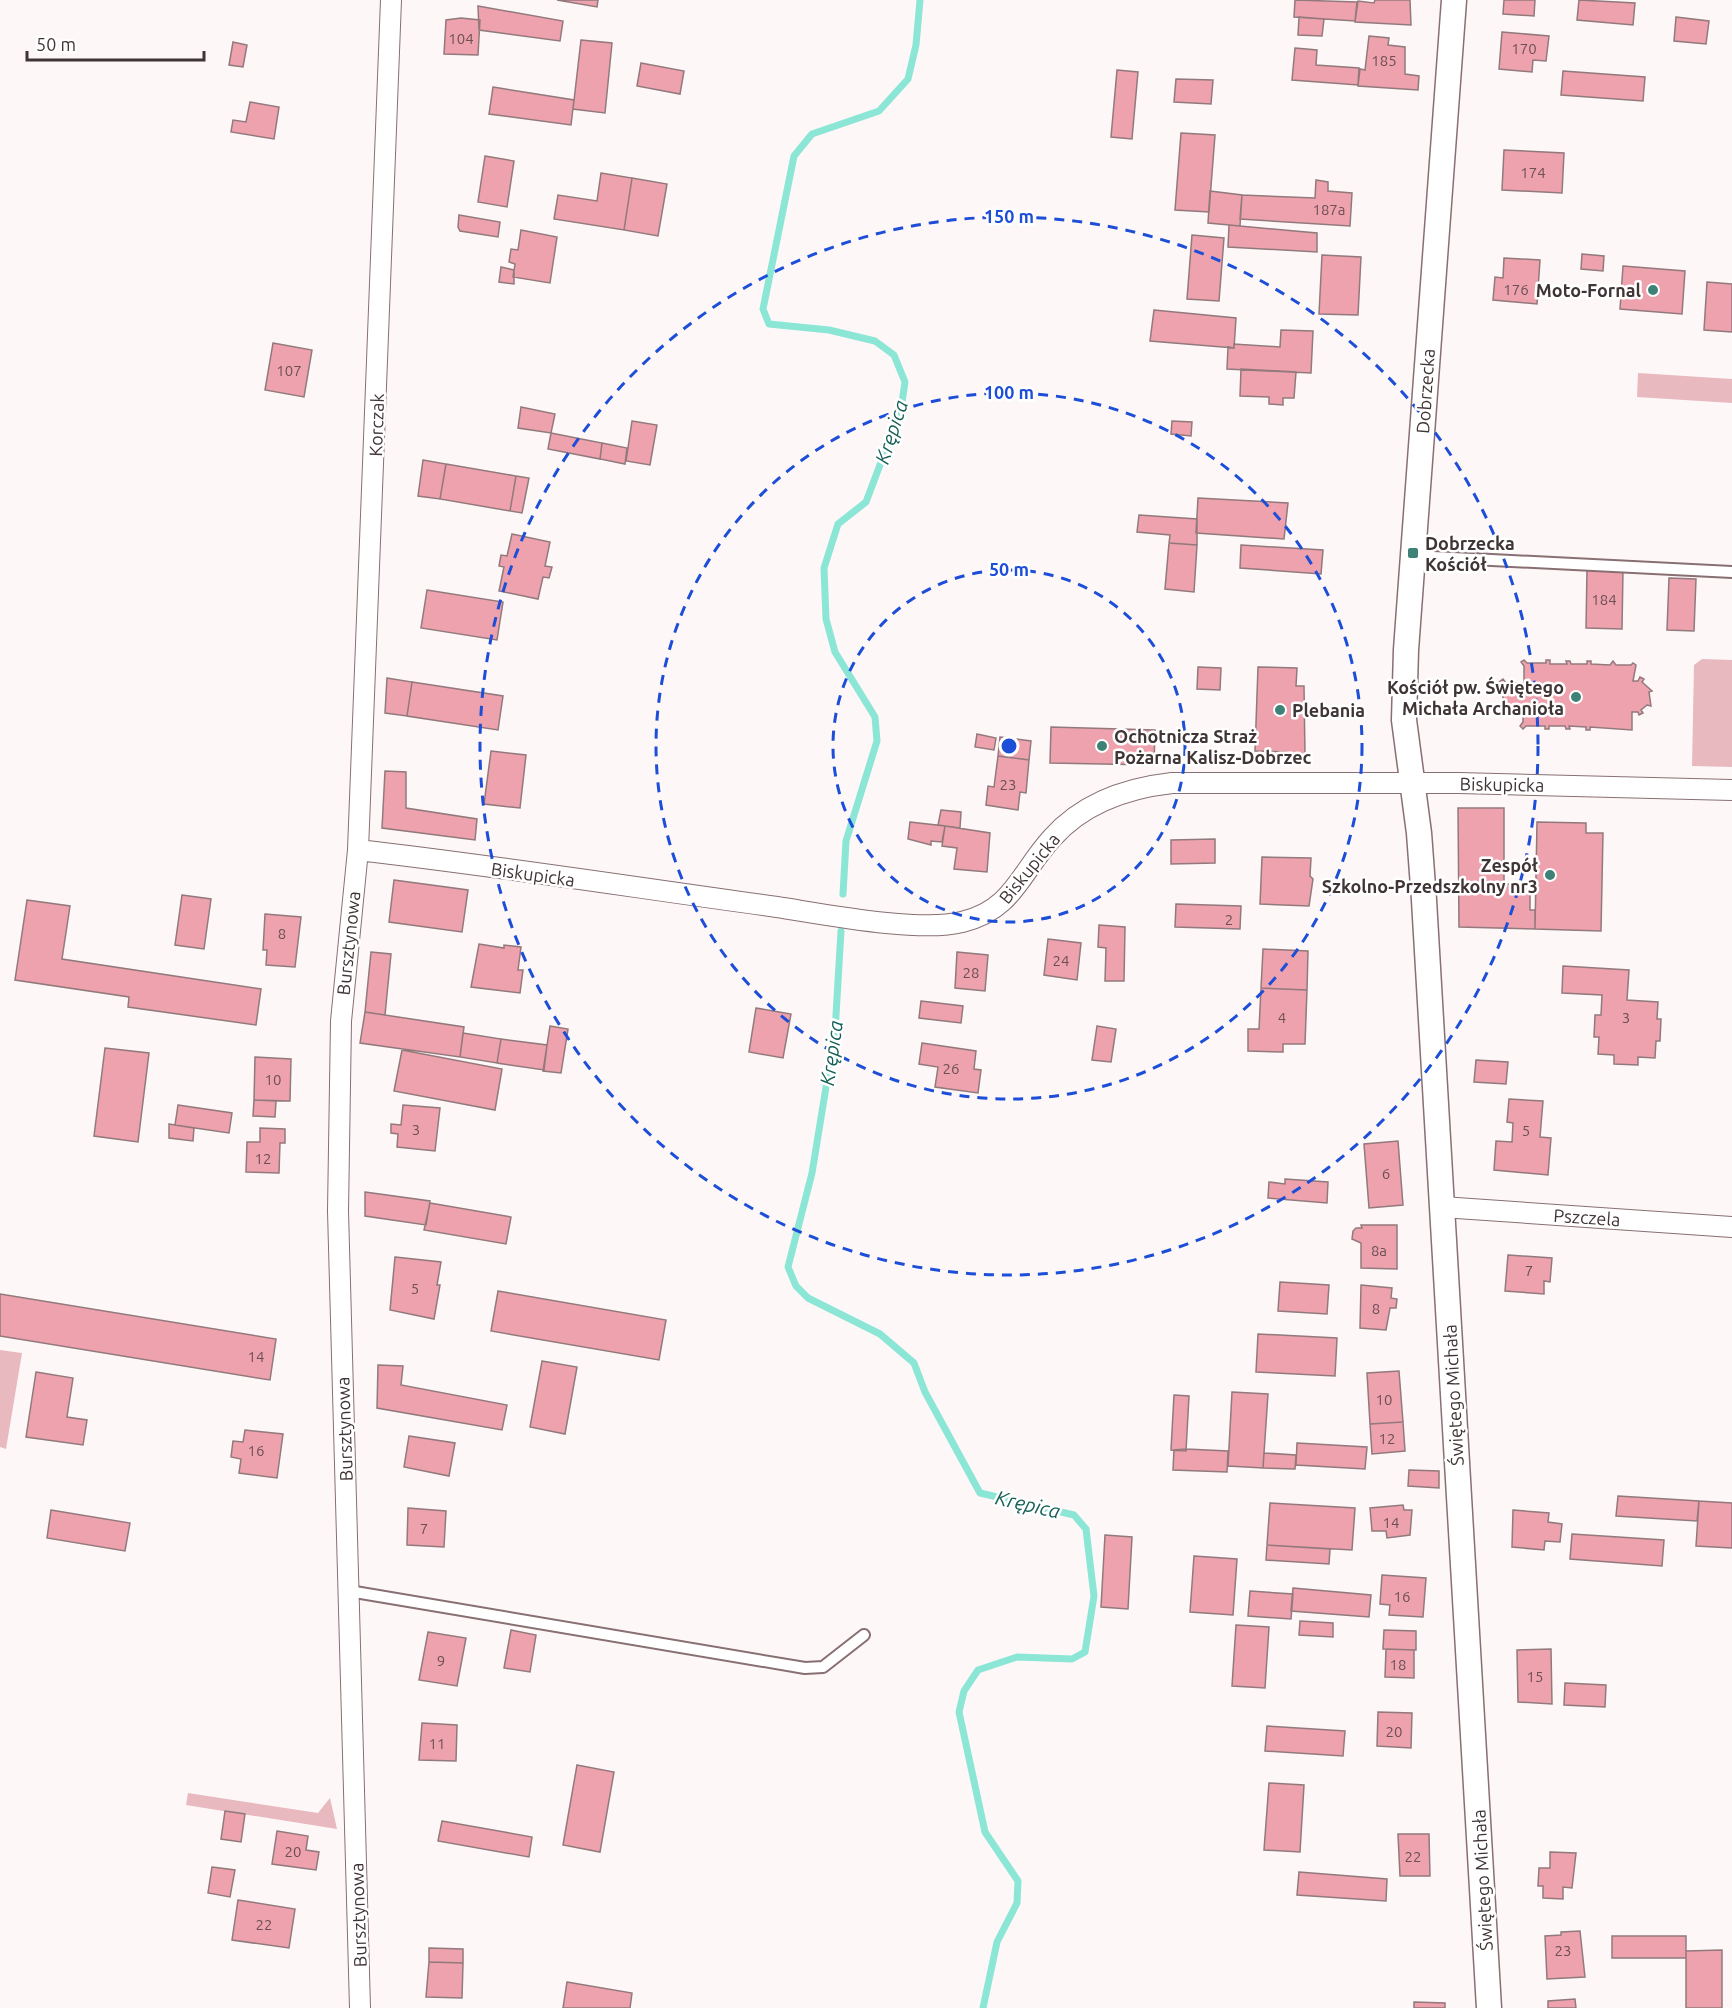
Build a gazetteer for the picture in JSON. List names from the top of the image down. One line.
{"streets":{"street":["Dobrzecka","Korczak","Biskupicka","Bursztynowa","Pszczela","Świętego Michała"]},"crossings":[["Dobrzecka","Biskupicka"],["Dobrzecka","Świętego Michała"],["Korczak","Biskupicka"],["Korczak","Bursztynowa"],["Biskupicka","Bursztynowa"],["Biskupicka","Świętego Michała"],["Pszczela","Świętego Michała"]],"water":["Krępica"],"places":{"other":["Moto-Fornal","Kościół pw. Świętego Michała Archanioła","Plebania","Ochotnicza Straż Pożarna Kalisz-Dobrzec","Zespół Szkolno-Przedszkolny nr3"],"transit":["Dobrzecka Kościół"]},"house_numbers":["104","170","185","174","187a","176","107","184","23","2","8","24","28","4","3","26","10","3","5","12","6","8a","7","5","8","14","10","12","16","14","7","16","9","18","15","20","11","20","22","22","23"],"scale_bar":"50 m","rings":["150 m","100 m","50 m"]}
